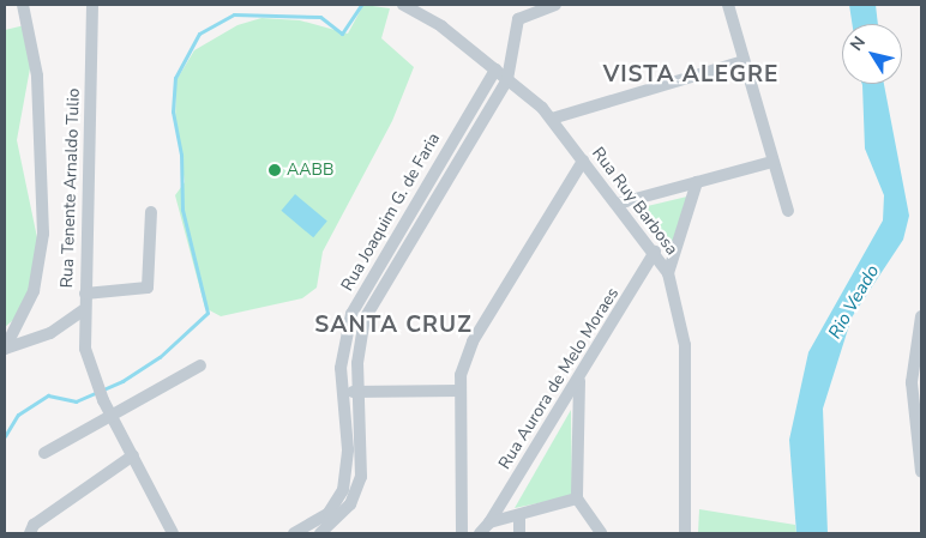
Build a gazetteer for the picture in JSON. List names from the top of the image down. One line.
{"streets":{"street":["Rua Tenente Arnaldo Tulio","Rua Ruy Barbosa","Rua Joaquim G. de Faria","Rua Aurora de Melo Moraes"]},"crossings":[["Rua Ruy Barbosa","Rua Joaquim G. de Faria"],["Rua Ruy Barbosa","Rua Aurora de Melo Moraes"]],"districts":["VISTA ALEGRE","SANTA CRUZ"],"water":["Rio Veado"],"places":["AABB"],"north":"top left"}
